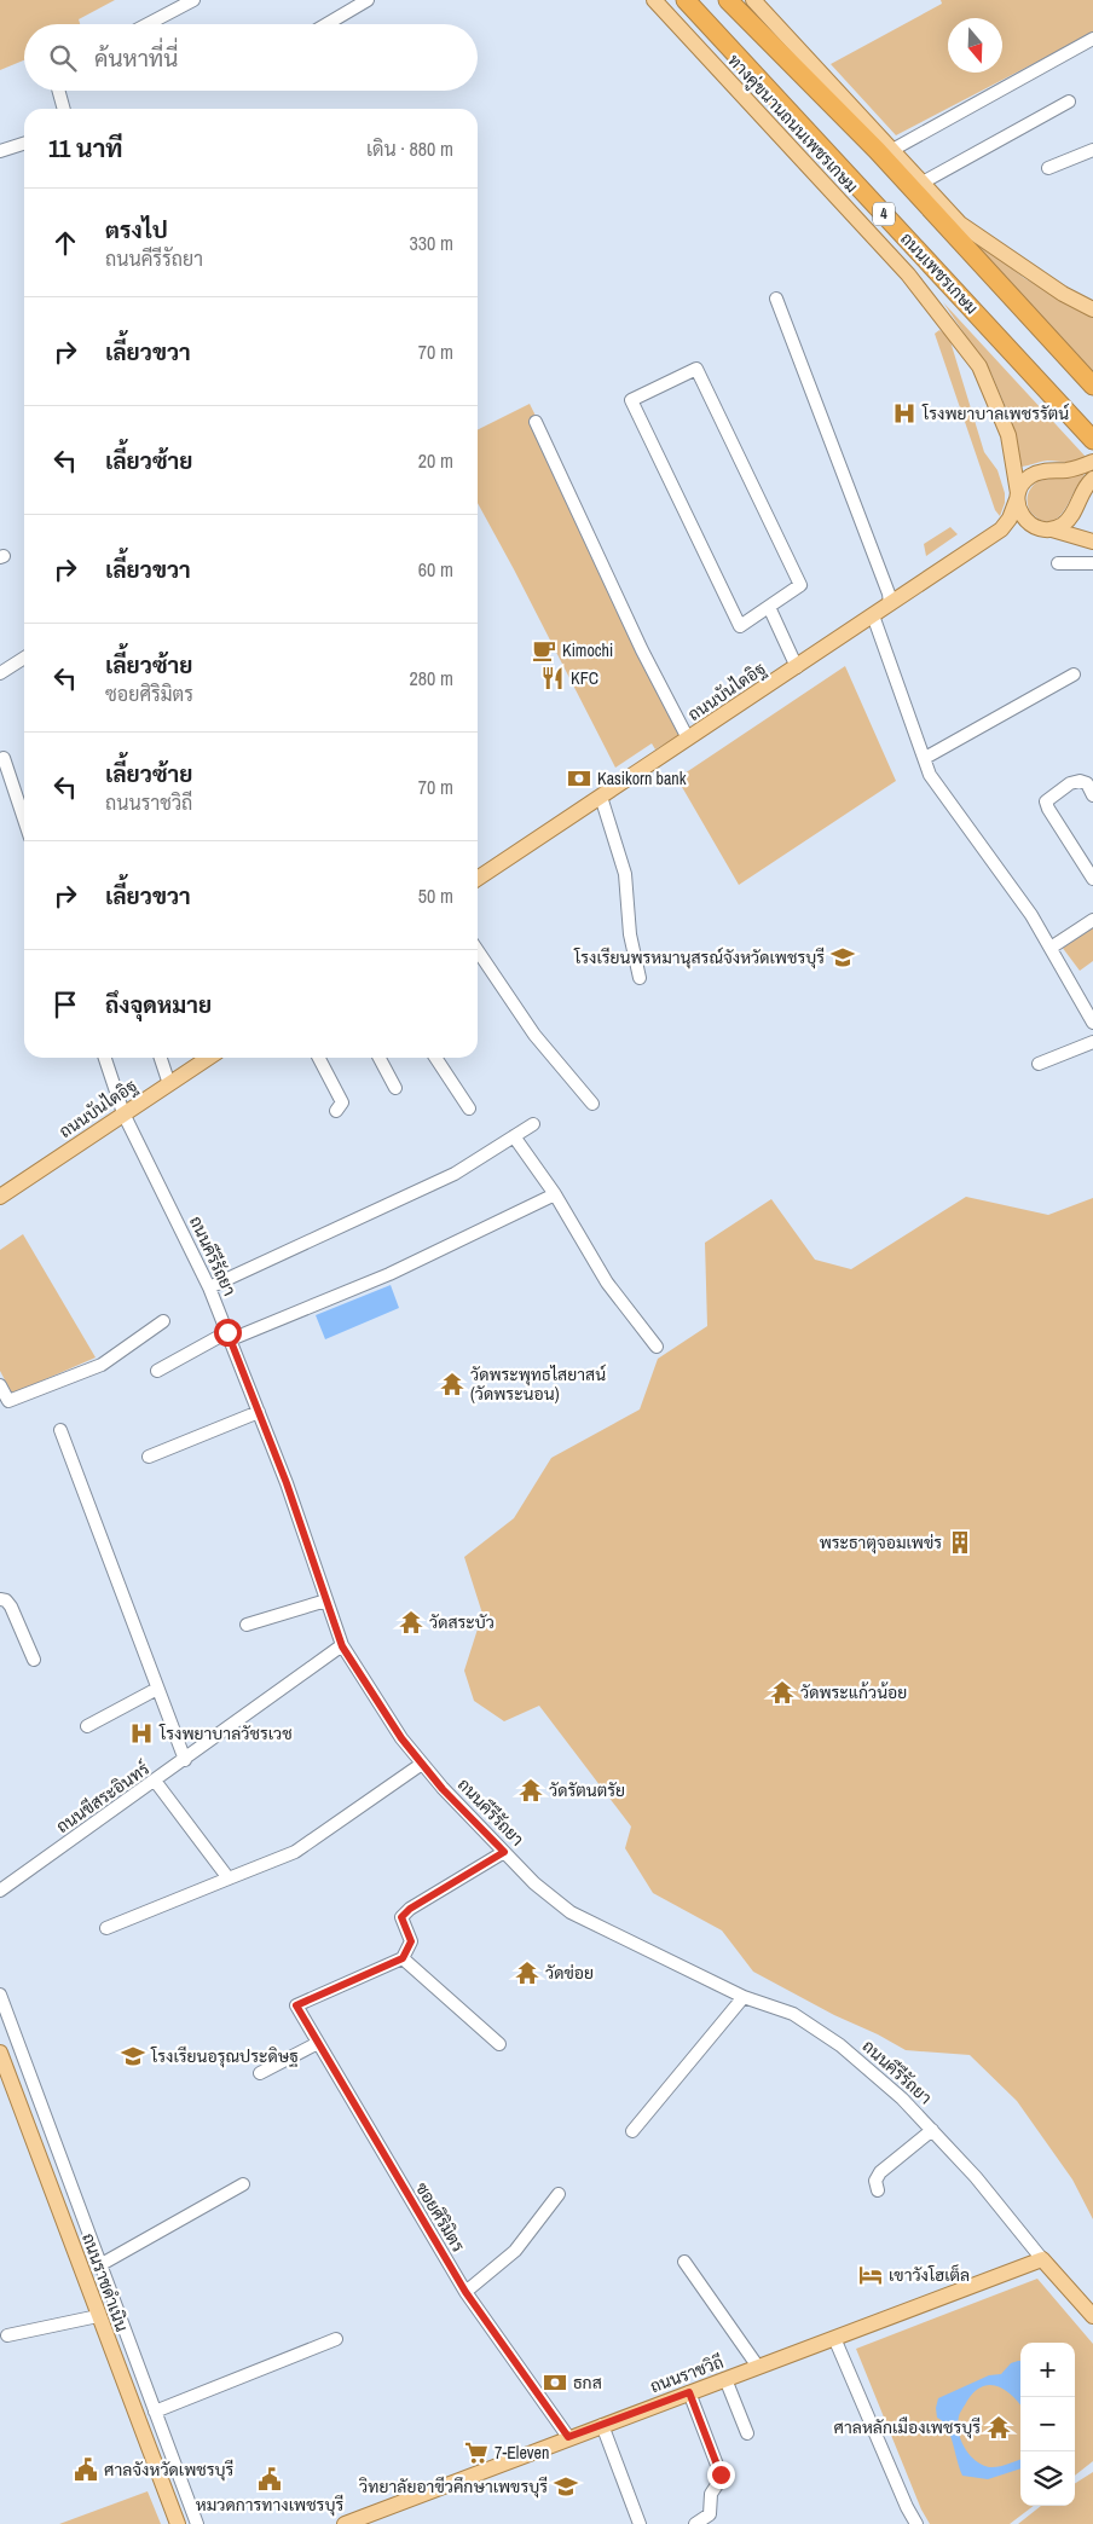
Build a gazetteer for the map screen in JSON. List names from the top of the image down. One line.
{"streets":{"highway":["4","ถนนเพชรเกษม"],"main road":["ทางคู่ขนานถนนเพชรเกษม","ถนนบันไดอิฐ","ถนนคีรีรัถยา","ถนนราชดำเนิน","ถนนราชวิถี"],"street":["ถนนขีสระอินทร์","ซอยศิริมิตร"]},"crossings":[["ทางคู่ขนานถนนเพชรเกษม","ถนนบันไดอิฐ"],["ถนนบันไดอิฐ","ถนนคีรีรัถยา"],["ถนนคีรีรัถยา","ถนนขีสระอินทร์"],["ถนนคีรีรัถยา","ถนนราชวิถี"],["ซอยศิริมิตร","ถนนราชวิถี"]],"places":{"hospital":["โรงพยาบาลเพชรรัตน์","โรงพยาบาลวัชรเวช"],"cafe":["Kimochi"],"restaurant":["KFC"],"bank":["Kasikorn bank","ธกส"],"school or university":["โรงเรียนพรหมานุสรณ์จังหวัดเพชรบุรี","โรงเรียนอรุณประดิษฐ","วิทยาลัยอาขีวคึกษาเพขรบุรี"],"temple":["วัดพระพุทธไสยาสน์ (วัดพระนอน)","วัดสระบัว","วัดพระแก้วน้อย","วัดรัตนตรัย","วัดข่อย","ศาลหลักเมืองเพชรบุรี"],"building":["พระธาตุจอมเพข่ร"],"hotel":["เขาวังโฮเต็ล"],"supermarket":["7-Eleven"],"public building":["ศาลจังหวัดเพชรบุรี","หมวดการทางเพชรบุรี"]},"north":"bottom","page":{"search":"ค้นหาที่นี่","heading":["11 นาที","เดิน · 880 m"],"list":[["ตรงไป","ถนนคีรีรัถยา","330 m"],["เลี้ยวขวา","70 m"],["เลี้ยวซ้าย","20 m"],["เลี้ยวขวา","60 m"],["เลี้ยวซ้าย","ซอยศิริมิตร","280 m"],["เลี้ยวซ้าย","ถนนราชวิถี","70 m"],["เลี้ยวขวา","50 m"],"ถึงจุดหมาย"],"map_buttons":["+","−"]}}
